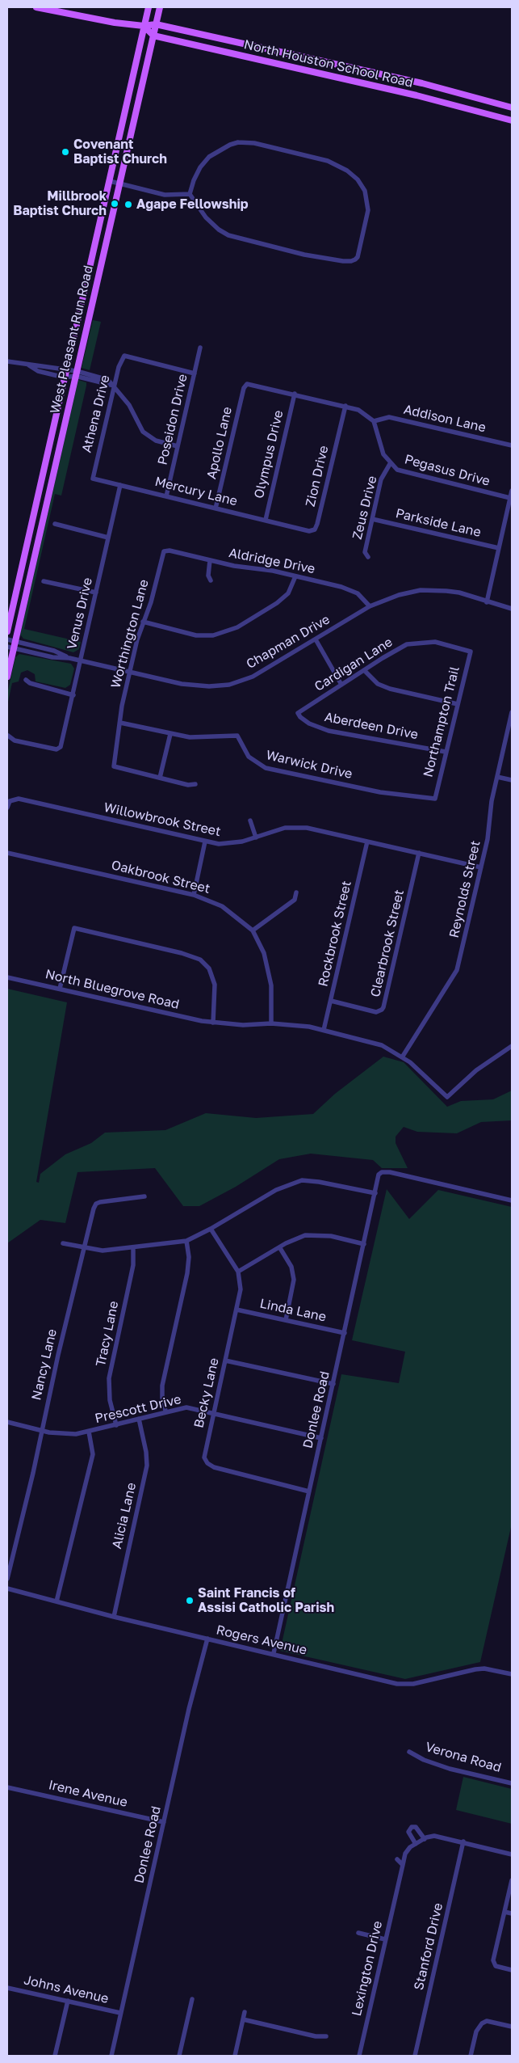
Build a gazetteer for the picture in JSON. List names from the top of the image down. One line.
{"streets":{"main road":["North Houston School Road","West Pleasant Run Road"],"street":["Athena Drive","Addison Lane","Poseidon Drive","Apollo Lane","Olympus Drive","Pegasus Drive","Zion Drive","Mercury Lane","Zeus Drive","Parkside Lane","Aldridge Drive","Venus Drive","Worthington Lane","Chapman Drive","Cardigan Lane","Northampton Trail","Aberdeen Drive","Warwick Drive","Willowbrook Street","Oakbrook Street","Reynolds Street","Rockbrook Street","Clearbrook Street","North Bluegrove Road","Linda Lane","Tracy Lane","Nancy Lane","Becky Lane","Prescott Drive","Donlee Road","Alicia Lane","Rogers Avenue","Verona Road","Irene Avenue","Stanford Drive","Lexington Drive","Johns Avenue"]},"crossings":[["North Houston School Road","West Pleasant Run Road"],["West Pleasant Run Road","Chapman Drive"],["Athena Drive","Poseidon Drive"],["Athena Drive","Mercury Lane"],["Addison Lane","Pegasus Drive"],["Poseidon Drive","Mercury Lane"],["Apollo Lane","Olympus Drive"],["Apollo Lane","Mercury Lane"],["Olympus Drive","Mercury Lane"],["Pegasus Drive","Zeus Drive"],["Zion Drive","Mercury Lane"],["Mercury Lane","Venus Drive"],["Zeus Drive","Parkside Lane"],["Aldridge Drive","Worthington Lane"],["Aldridge Drive","Chapman Drive"],["Venus Drive","Chapman Drive"],["Worthington Lane","Chapman Drive"],["Worthington Lane","Warwick Drive"],["Cardigan Lane","Northampton Trail"],["Cardigan Lane","Aberdeen Drive"],["Northampton Trail","Aberdeen Drive"],["Northampton Trail","Warwick Drive"],["Willowbrook Street","Reynolds Street"],["Willowbrook Street","Rockbrook Street"],["Willowbrook Street","Clearbrook Street"],["Oakbrook Street","North Bluegrove Road"],["Reynolds Street","North Bluegrove Road"],["Rockbrook Street","Clearbrook Street"],["Rockbrook Street","North Bluegrove Road"],["Linda Lane","Becky Lane"],["Linda Lane","Donlee Road"],["Tracy Lane","Prescott Drive"],["Nancy Lane","Prescott Drive"],["Becky Lane","Prescott Drive"],["Becky Lane","Donlee Road"],["Prescott Drive","Donlee Road"],["Prescott Drive","Alicia Lane"],["Donlee Road","Rogers Avenue"],["Donlee Road","Irene Avenue"],["Donlee Road","Johns Avenue"],["Alicia Lane","Rogers Avenue"]],"places":["Covenant Baptist Church","Millbrook Baptist Church","Agape Fellowship","Saint Francis of Assisi Catholic Parish"]}
